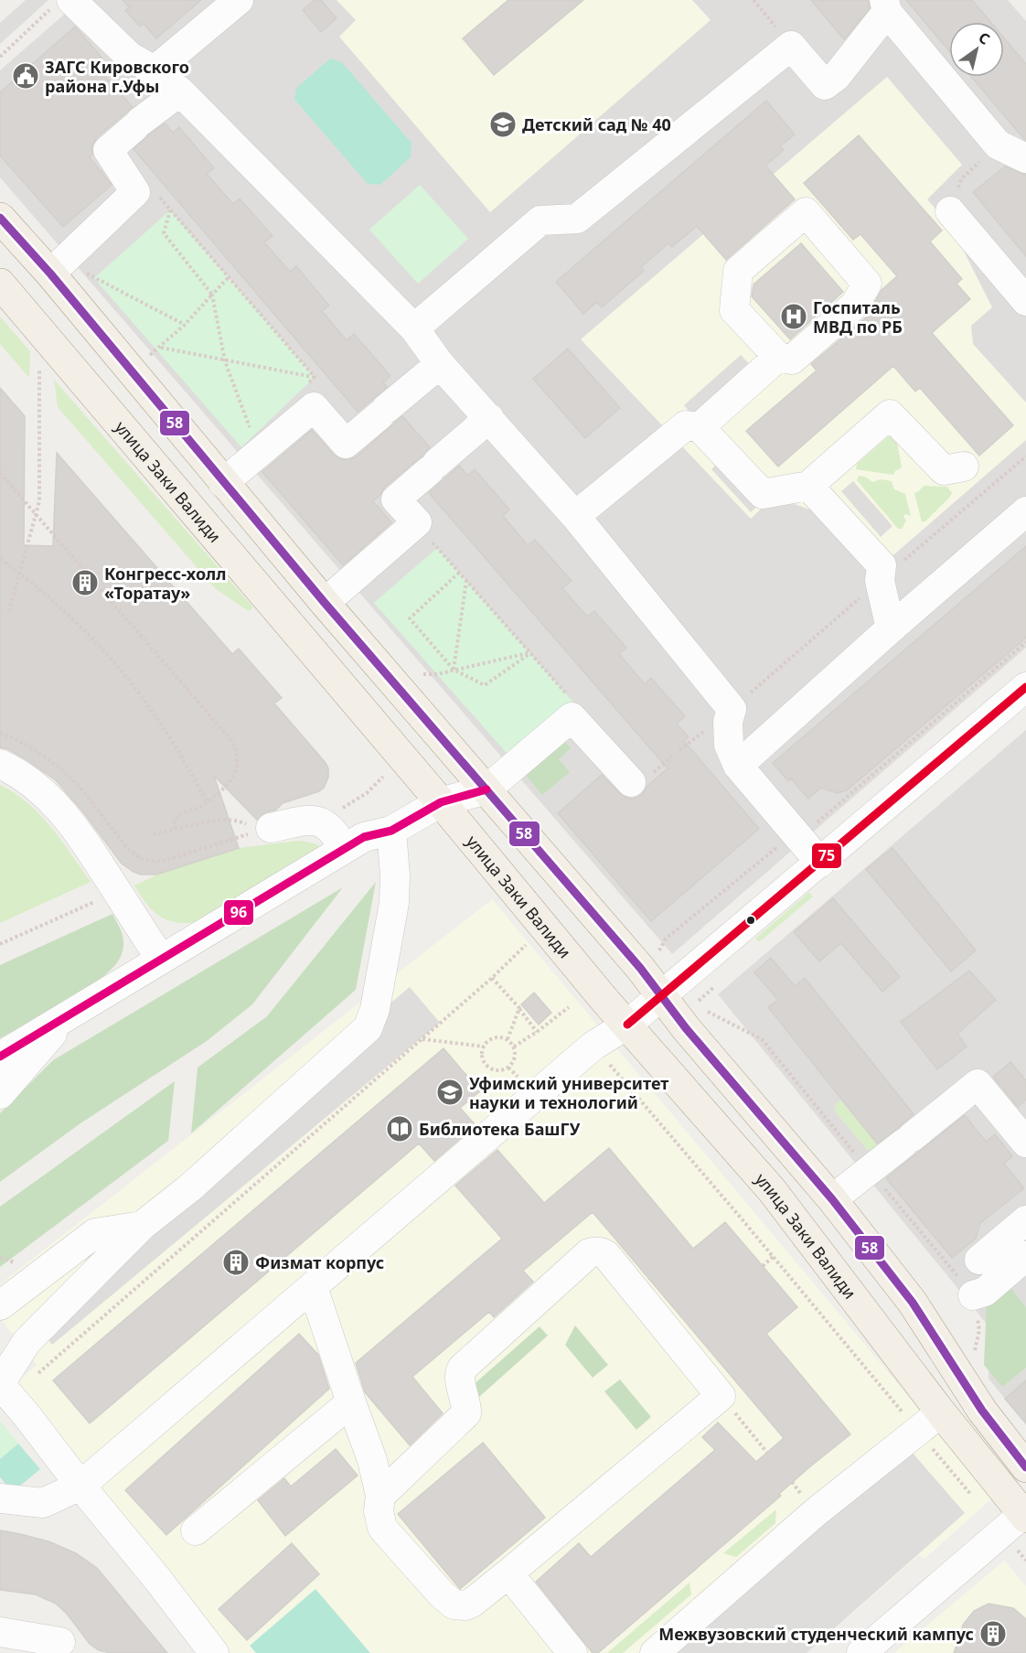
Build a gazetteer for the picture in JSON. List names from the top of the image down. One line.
{"streets":{"main road":["улица Заки Валиди"]},"places":{"public building":["ЗАГС Кировского района г.Уфы"],"school or university":["Детский сад № 40","Уфимский университет науки и технологий"],"hospital":["Госпиталь МВД по РБ"],"building":["Конгресс-холл «Торатау»","Физмат корпус","Межвузовский студенческий кампус"],"library":["Библиотека БашГУ"]},"lines":["transit line 58","transit line 75","transit line 96"],"north":"top right"}
